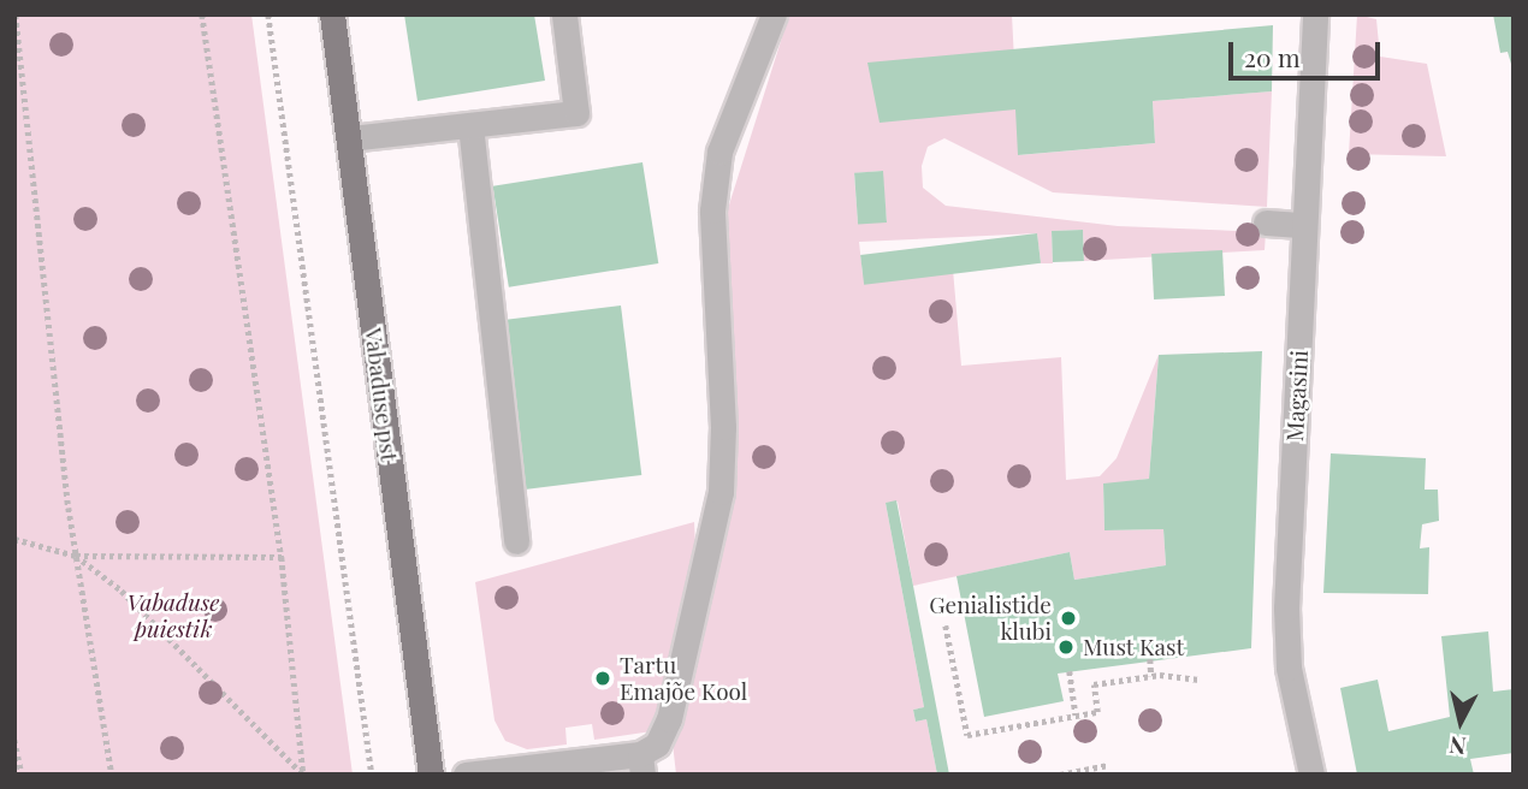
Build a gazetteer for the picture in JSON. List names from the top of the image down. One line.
{"streets":{"main road":["Vabaduse pst"],"street":["Magasini"]},"parks":["Vabaduse puiestik"],"places":["Genialistide klubi","Must Kast","Tartu Emajõe Kool"],"scale_bar":"20 m","north":"bottom"}
